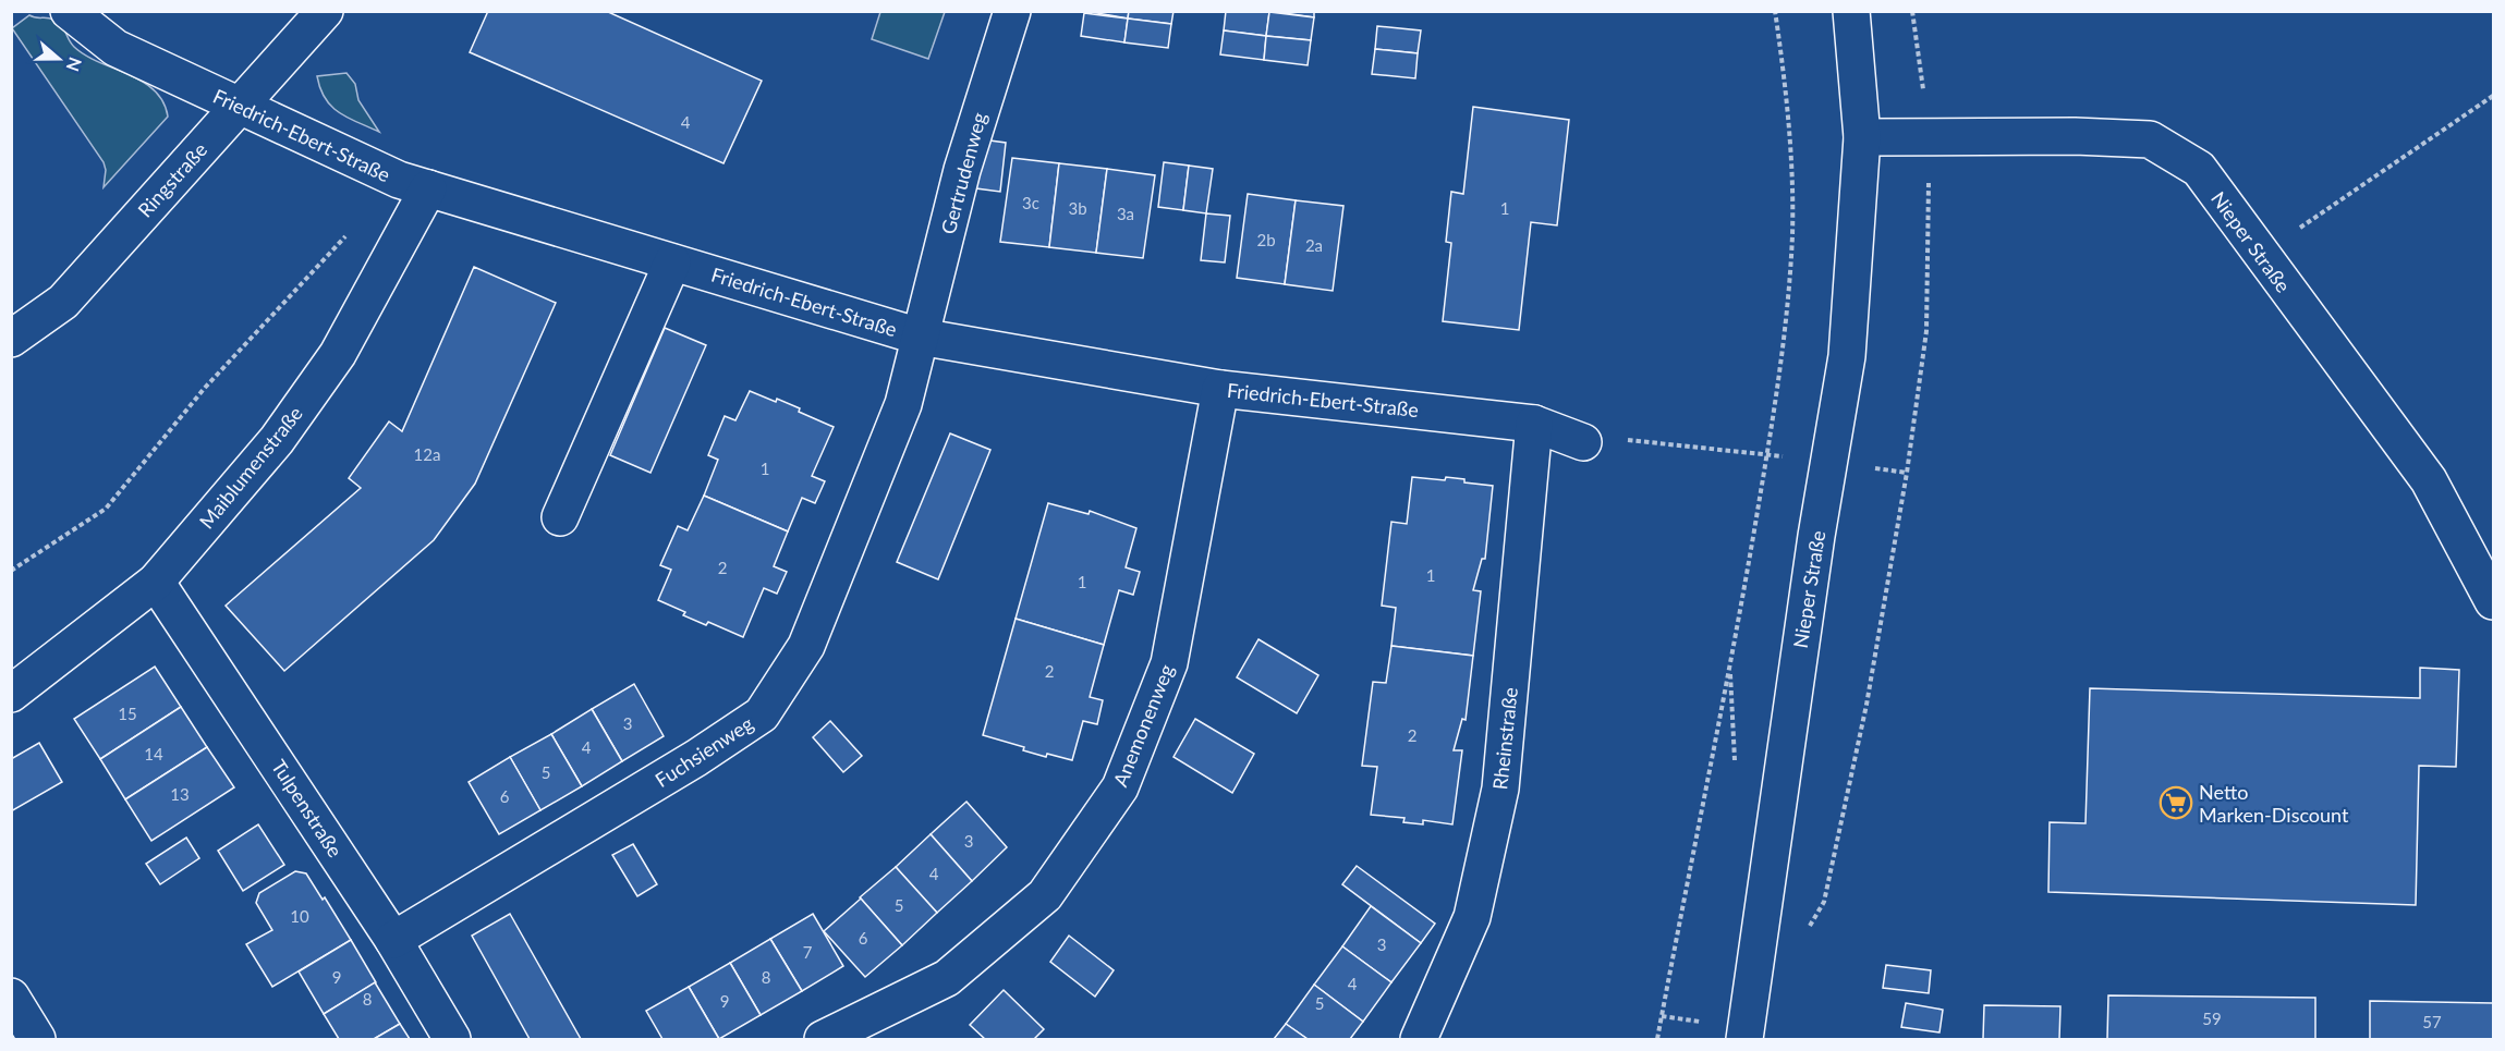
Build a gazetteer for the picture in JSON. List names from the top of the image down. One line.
{"streets":{"street":["Friedrich-Ebert-Straße","Gertrudenweg","Ringstraße","Nieper Straße","Maiblumenstraße","Anemonenweg","Rheinstraße","Fuchsienweg","Tulpenstraße"]},"crossings":[["Friedrich-Ebert-Straße","Gertrudenweg"],["Friedrich-Ebert-Straße","Ringstraße"],["Friedrich-Ebert-Straße","Maiblumenstraße"],["Friedrich-Ebert-Straße","Anemonenweg"],["Friedrich-Ebert-Straße","Rheinstraße"],["Friedrich-Ebert-Straße","Fuchsienweg"],["Gertrudenweg","Fuchsienweg"],["Maiblumenstraße","Tulpenstraße"],["Fuchsienweg","Tulpenstraße"]],"places":{"supermarket":["Netto Marken-Discount"]},"house_numbers":["4","3c","3b","1","3a","2b","2a","12a","1","2","1","1","2","15","3","2","4","14","5","13","6","3","4","5","10","6","3","7","9","8","4","8","9","5","59","57"],"north":"right"}
